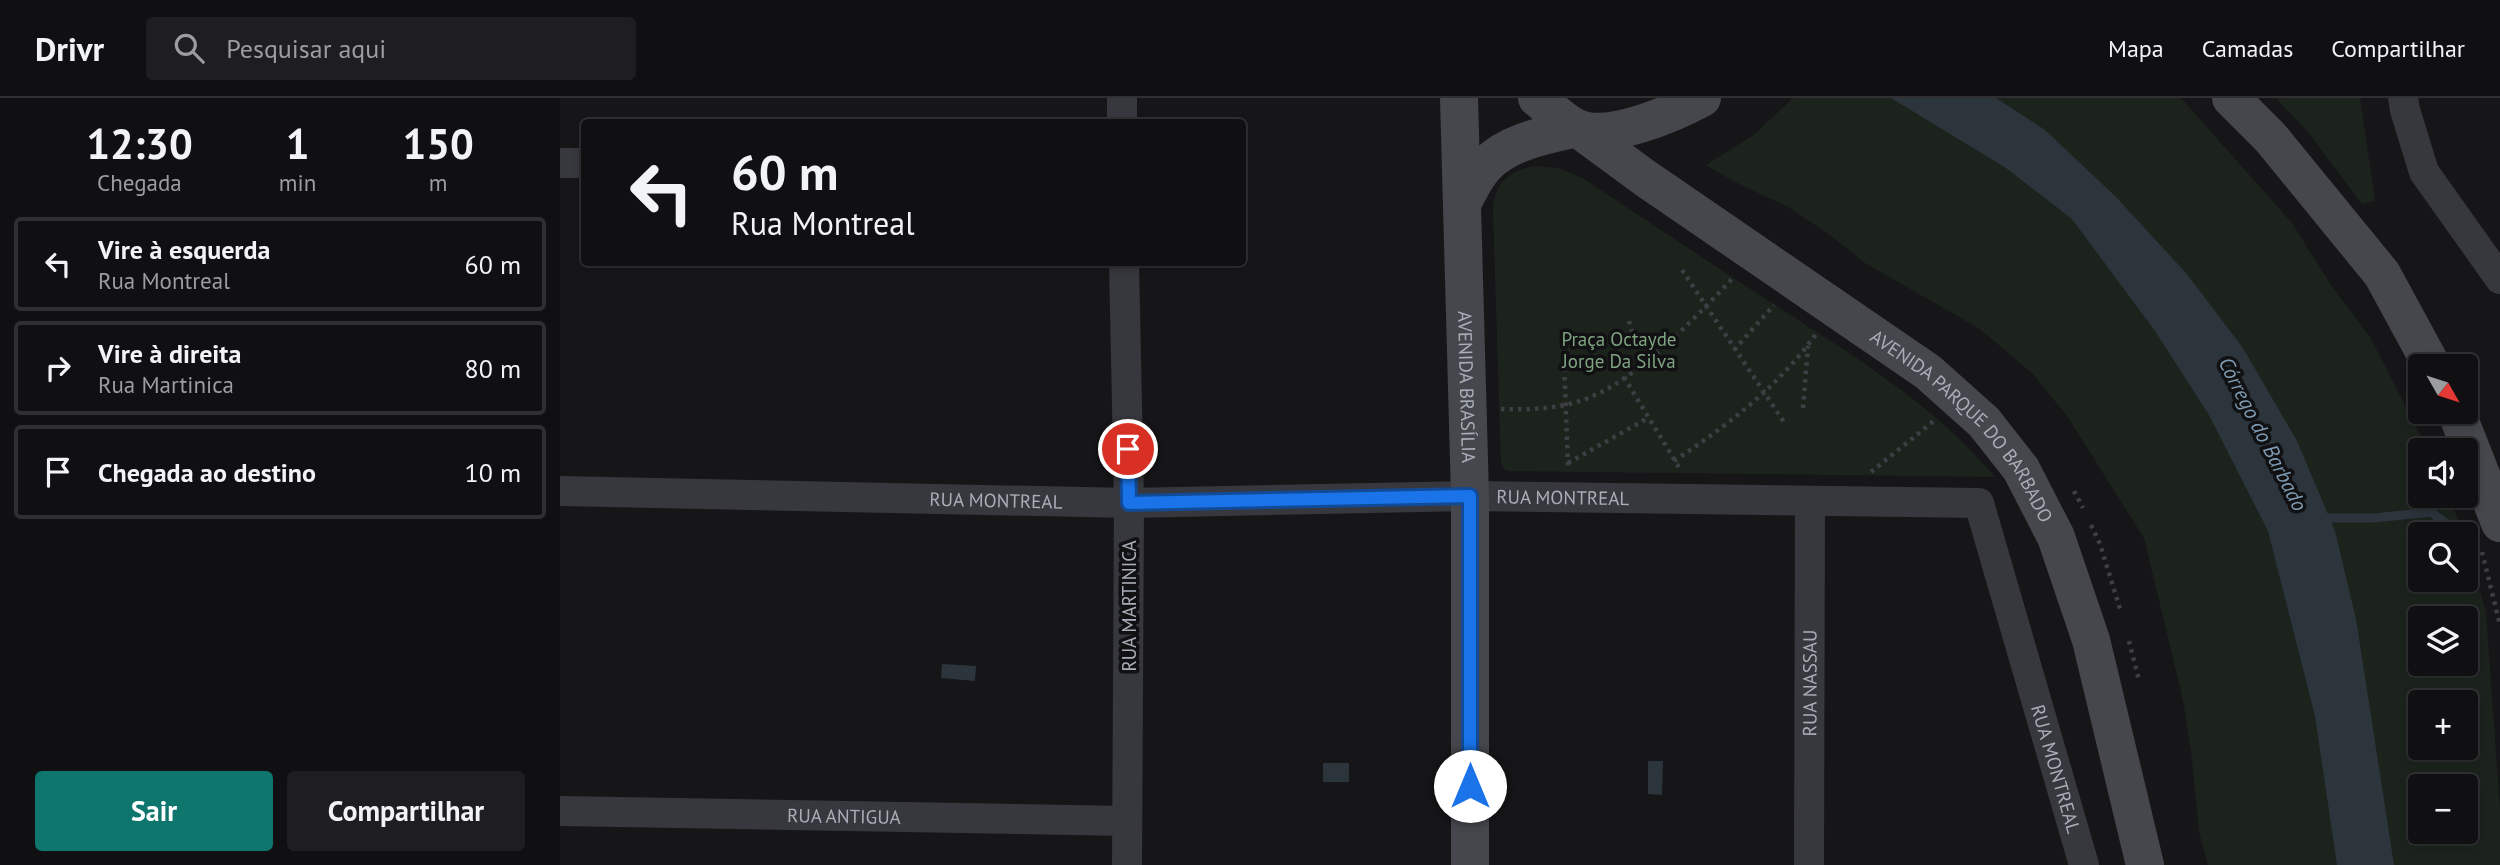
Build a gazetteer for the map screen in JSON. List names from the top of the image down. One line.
{"streets":{"main road":["AVENIDA BRASÍLIA","AVENIDA PARQUE DO BARBADO"],"street":["RUA MONTREAL","RUA MARTINICA","RUA NASSAU","RUA ANTIGUA"]},"crossings":[["AVENIDA BRASÍLIA","RUA MONTREAL"],["RUA MONTREAL","RUA MARTINICA"],["RUA MONTREAL","RUA NASSAU"],["RUA MARTINICA","RUA ANTIGUA"]],"water":["Córrego do Barbado"],"parks":["Praça Octayde Jorge Da Silva"],"north":"bottom right","page":{"header":"Drivr","search":"Pesquisar aqui","nav":["Mapa","Camadas","Compartilhar"],"eta":["12:30","Chegada","1","min","150","m"],"turn":["60 m","Rua Montreal"],"list":[{"name":"Vire à esquerda","note":"Rua Montreal","value":"60 m"},{"name":"Vire à direita","note":"Rua Martinica","value":"80 m"},{"name":"Chegada ao destino","value":"10 m"}],"map_buttons":["+","−"],"buttons":["Sair","Compartilhar"]}}
